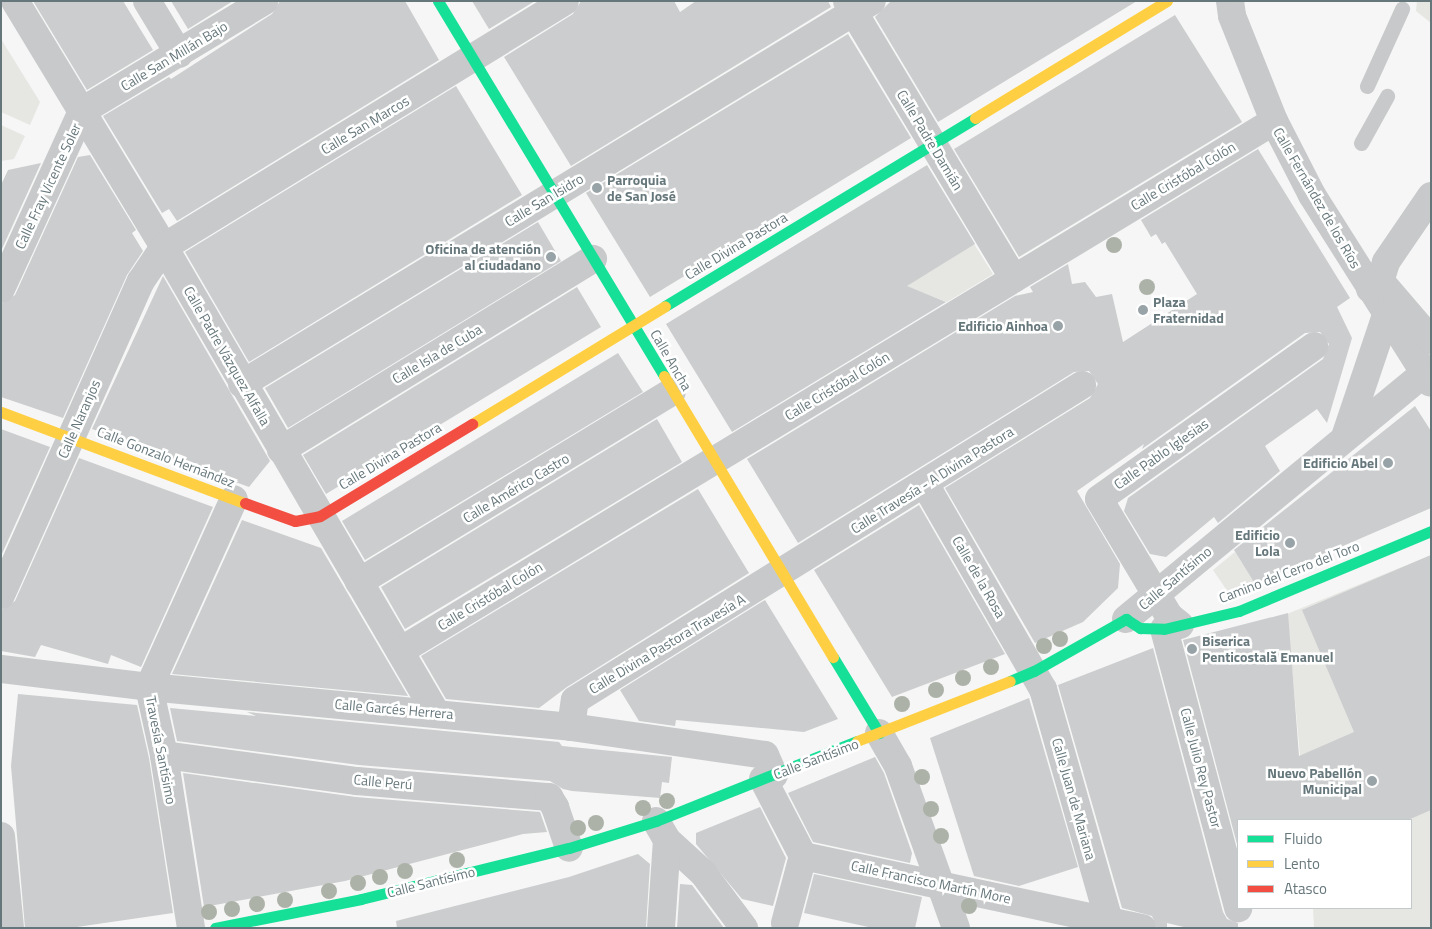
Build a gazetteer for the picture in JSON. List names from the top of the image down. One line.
{"streets":{"main road":["Calle Divina Pastora","Calle Ancha","Calle Gonzalo Hernández","Camino del Cerro del Toro","Calle Santísimo"],"street":["Calle San Millán Bajo","Calle San Marcos","Calle Padre Damián","Calle Cristóbal Colón","Calle Fray Vicente Soler","Calle Fernández de los Ríos","Calle San Isidro","Calle Isla de Cuba","Calle Padre Vázquez Alfalla","Calle Naranjos","Calle Pablo Iglesias","Calle Travesía - A Divina Pastora","Calle Américo Castro","Calle de la Rosa","Calle Divina Pastora Travesía A","Calle Garcés Herrera","Travesía Santísimo","Calle Julio Rey Pastor","Calle Perú","Calle Juan de Mariana","Calle Francisco Martín More"]},"crossings":[["Calle San Millán Bajo","Calle Fray Vicente Soler"],["Calle San Millán Bajo","Calle Padre Vázquez Alfalla"],["Calle San Marcos","Calle Padre Vázquez Alfalla"],["Calle San Marcos","Calle Ancha"],["Calle San Marcos","Calle Naranjos"],["Calle Padre Damián","Calle Cristóbal Colón"],["Calle Padre Damián","Calle San Isidro"],["Calle Padre Damián","Calle Divina Pastora"],["Calle Cristóbal Colón","Calle Fernández de los Ríos"],["Calle Cristóbal Colón","Calle Padre Vázquez Alfalla"],["Calle Cristóbal Colón","Calle Ancha"],["Calle Fray Vicente Soler","Calle Padre Vázquez Alfalla"],["Calle Fernández de los Ríos","Calle Santísimo"],["Calle San Isidro","Calle Padre Vázquez Alfalla"],["Calle San Isidro","Calle Ancha"],["Calle Divina Pastora","Calle Padre Vázquez Alfalla"],["Calle Divina Pastora","Calle Ancha"],["Calle Divina Pastora","Calle Gonzalo Hernández"],["Calle Isla de Cuba","Calle Padre Vázquez Alfalla"],["Calle Isla de Cuba","Calle Ancha"],["Calle Padre Vázquez Alfalla","Calle Naranjos"],["Calle Padre Vázquez Alfalla","Calle Gonzalo Hernández"],["Calle Padre Vázquez Alfalla","Calle Américo Castro"],["Calle Padre Vázquez Alfalla","Calle Garcés Herrera"],["Calle Ancha","Calle Travesía - A Divina Pastora"],["Calle Ancha","Calle Américo Castro"],["Calle Ancha","Calle Santísimo"],["Calle Ancha","Calle Divina Pastora Travesía A"],["Calle Naranjos","Calle Gonzalo Hernández"],["Calle Pablo Iglesias","Calle Santísimo"],["Calle Gonzalo Hernández","Travesía Santísimo"],["Calle Travesía - A Divina Pastora","Calle de la Rosa"],["Calle Travesía - A Divina Pastora","Calle Divina Pastora Travesía A"],["Camino del Cerro del Toro","Calle Santísimo"],["Camino del Cerro del Toro","Calle Julio Rey Pastor"],["Calle de la Rosa","Calle Santísimo"],["Calle de la Rosa","Calle Juan de Mariana"],["Calle Santísimo","Calle Garcés Herrera"],["Calle Santísimo","Calle Perú"],["Calle Santísimo","Calle Juan de Mariana"],["Calle Divina Pastora Travesía A","Calle Garcés Herrera"],["Calle Garcés Herrera","Travesía Santísimo"],["Travesía Santísimo","Calle Perú"],["Calle Juan de Mariana","Calle Francisco Martín More"]],"places":["Parroquia de San José","Oficina de atención al ciudadano","Plaza Fraternidad","Edificio Ainhoa","Edificio Abel","Edificio Lola","Biserica Penticostală Emanuel","Nuevo Pabellón Municipal"],"legend":["Fluido","Lento","Atasco"]}
